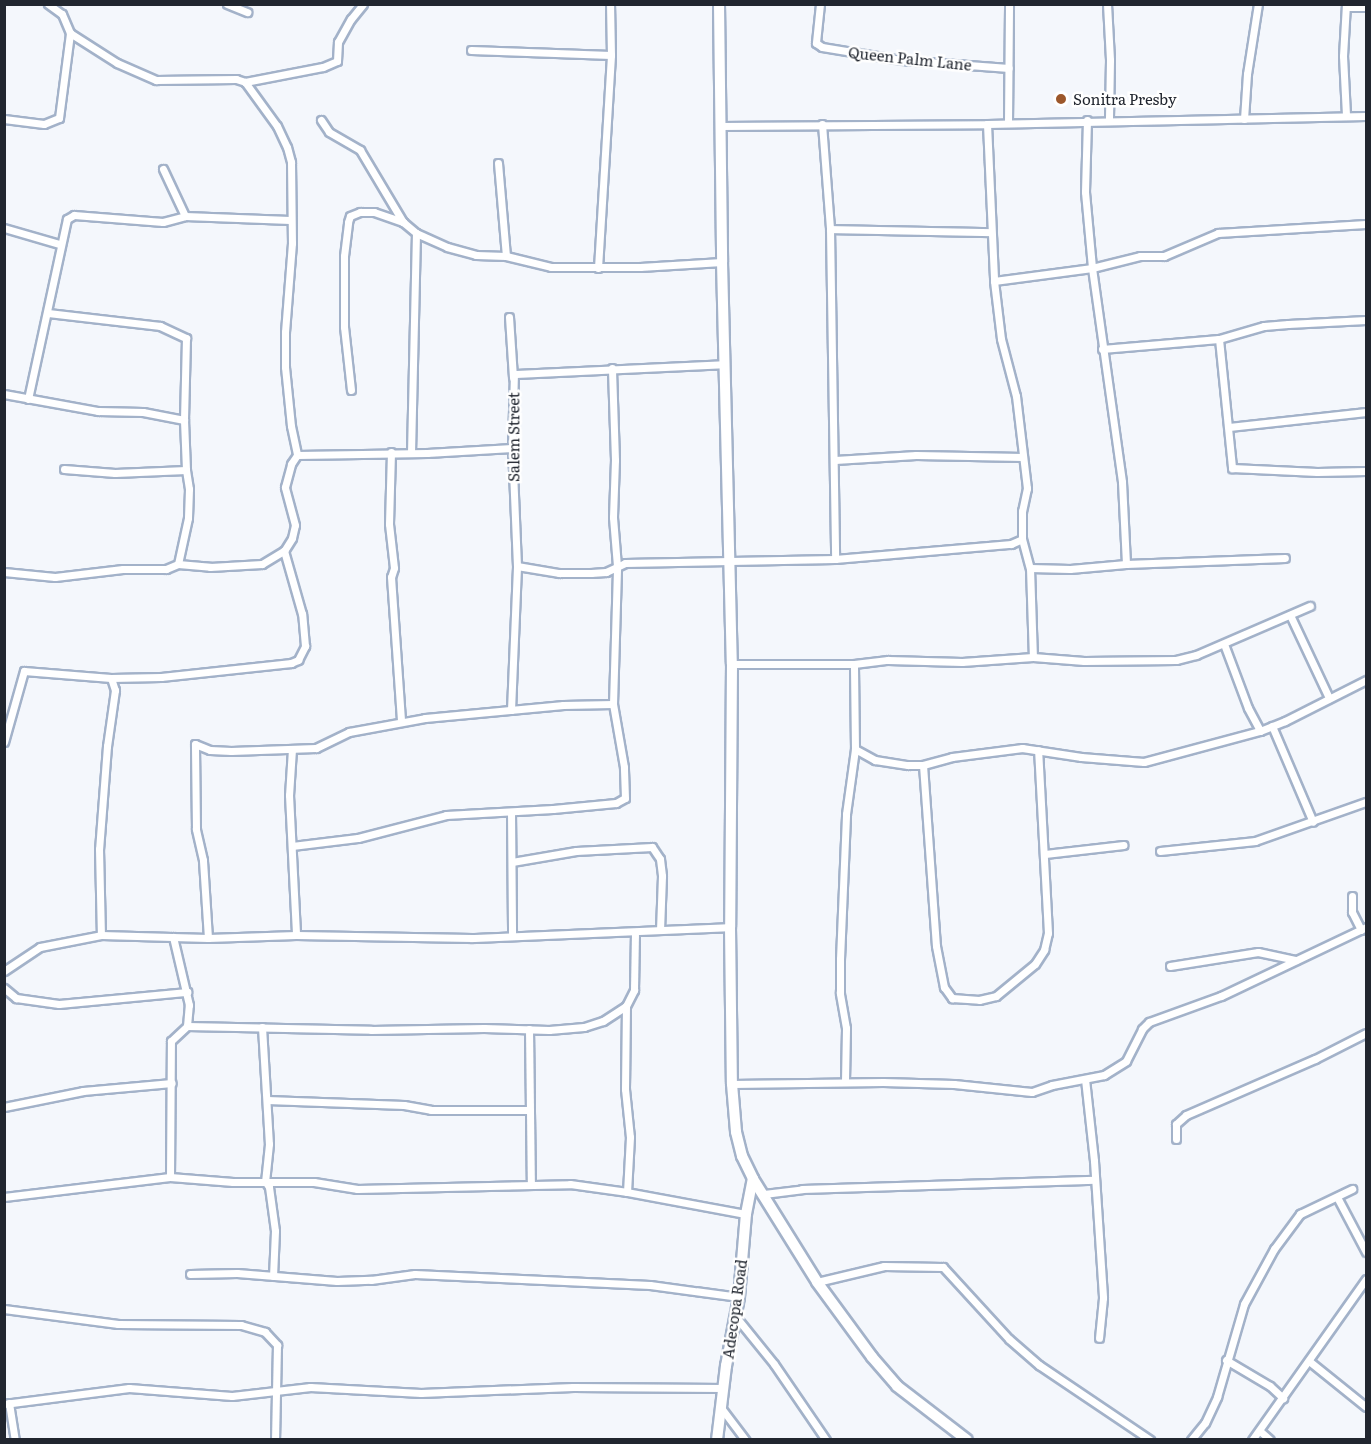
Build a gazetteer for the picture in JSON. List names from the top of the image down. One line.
{"streets":{"street":["Queen Palm Lane","Salem Street","Adecopa Road"]},"places":["Sonitra Presby"]}
